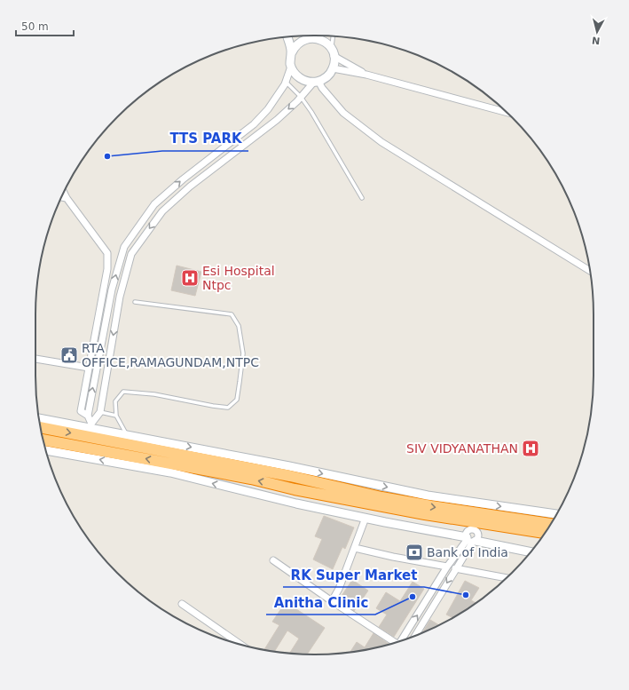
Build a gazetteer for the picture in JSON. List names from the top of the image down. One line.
{"places":{"other":["TTS PARK","RK Super Market","Anitha Clinic"],"hospital":["Esi Hospital Ntpc","SIV VIDYANATHAN"],"public building":["RTA OFFICE,RAMAGUNDAM,NTPC"],"bank":["Bank of India"]},"scale_bar":"50 m","north":"bottom"}
